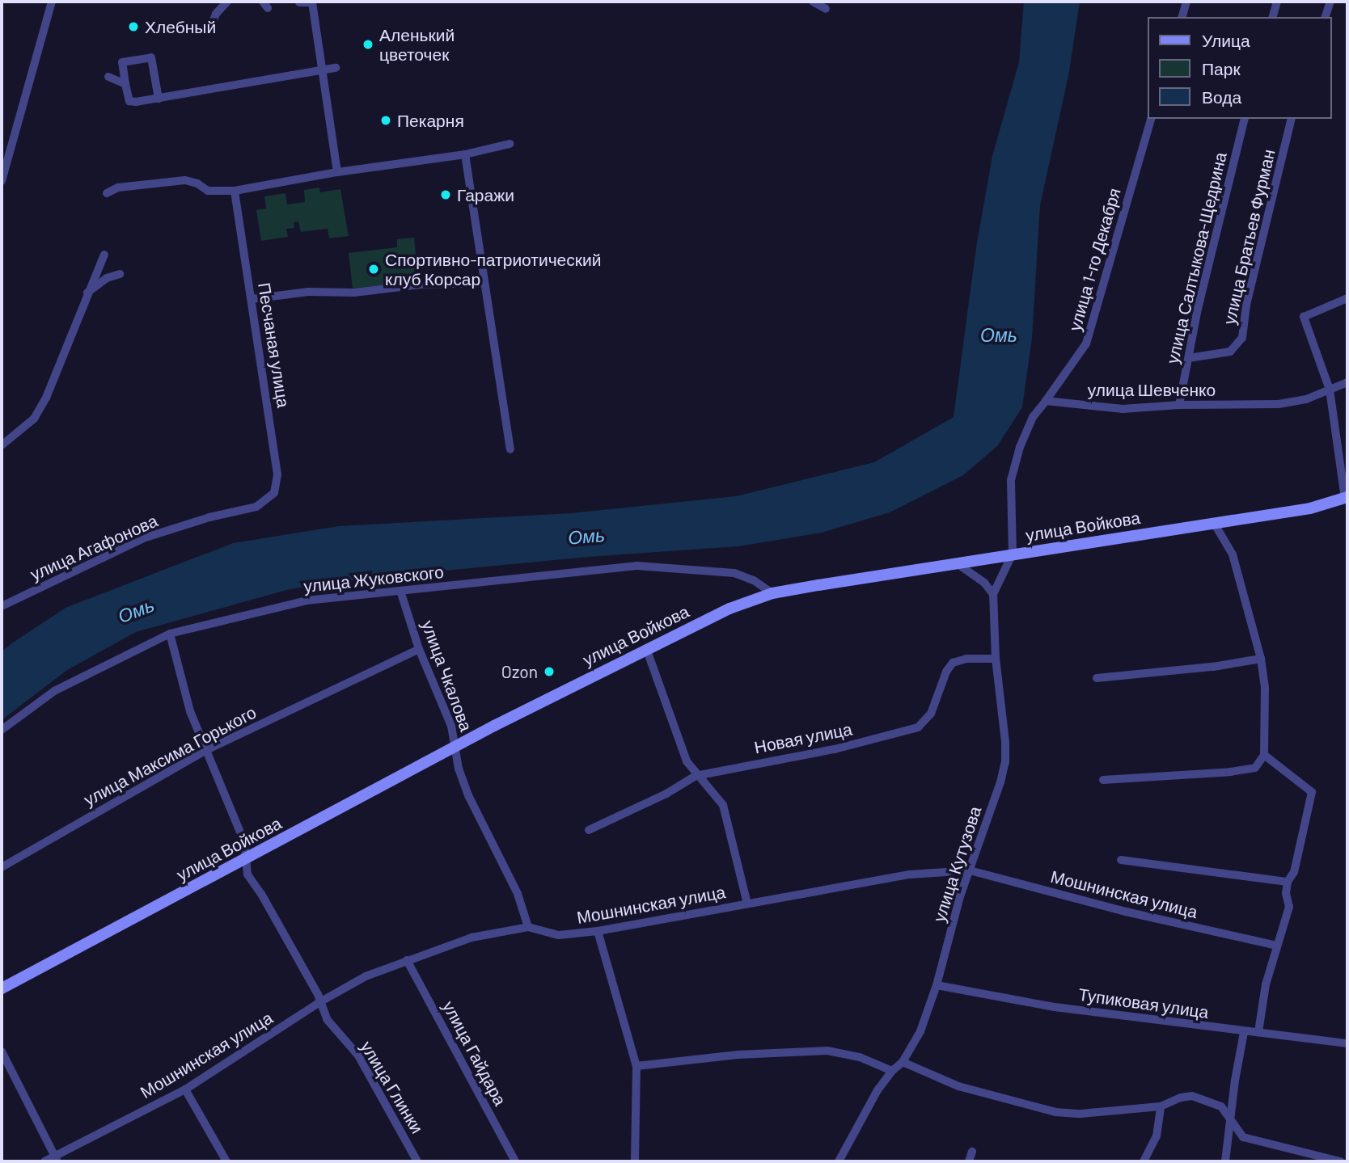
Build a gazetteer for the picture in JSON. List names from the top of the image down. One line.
{"streets":{"main road":["улица Войкова"],"street":["улица Братьев Фурман","улица Салтыкова-Щедрина","улица 1-го Декабря","Песчаная улица","улица Шевченко","улица Агафонова","улица Жуковского","улица Чкалова","Новая улица","улица Максима Горького","улица Кутузова","Мошнинская улица","Тупиковая улица","улица Гайдара","улица Глинки"]},"crossings":[["улица Братьев Фурман","улица Салтыкова-Щедрина"],["улица Салтыкова-Щедрина","улица Шевченко"],["улица 1-го Декабря","улица Шевченко"],["Песчаная улица","улица Агафонова"],["улица Войкова","улица Жуковского"],["улица Войкова","улица Чкалова"],["улица Войкова","улица Кутузова"],["улица Войкова","улица Глинки"],["улица Жуковского","улица Чкалова"],["улица Жуковского","улица Глинки"],["улица Чкалова","улица Максима Горького"],["улица Чкалова","Мошнинская улица"],["Новая улица","улица Кутузова"],["улица Максима Горького","улица Глинки"],["улица Кутузова","Мошнинская улица"],["улица Кутузова","Тупиковая улица"],["Мошнинская улица","улица Гайдара"],["Мошнинская улица","улица Глинки"]],"water":["Омь"],"places":["Хлебный","Аленький цветочек","Пекарня","Гаражи","Спортивно-патриотический клуб Корсар","Ozon"],"legend":["Улица","Парк","Вода"]}
